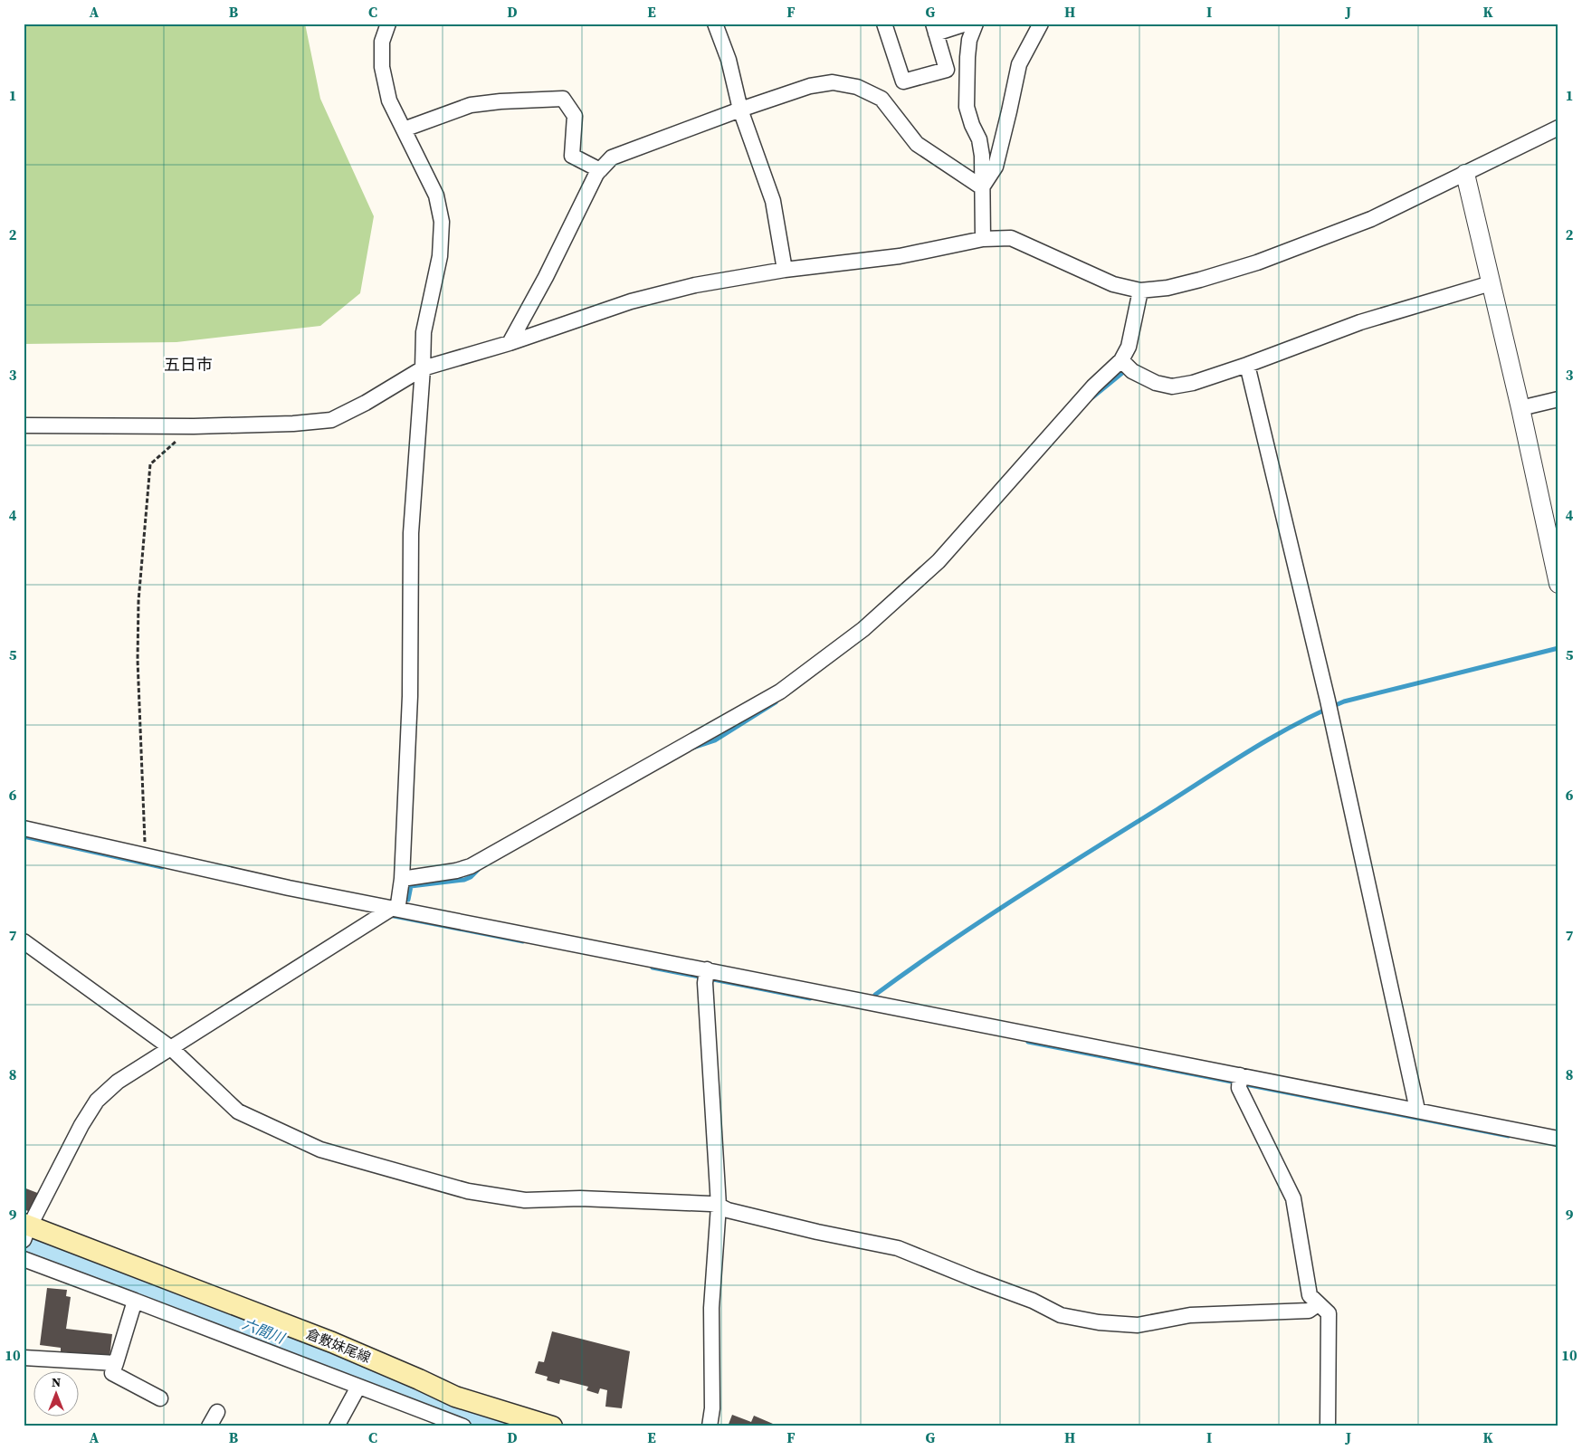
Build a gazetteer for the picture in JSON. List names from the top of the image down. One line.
{"streets":{"main road":["倉敷妹尾線"]},"districts":["五日市"],"water":["六間川"],"north":"top","grid":{"columns":["A","B","C","D","E","F","G","H","I","J","K"],"rows":["1","2","3","4","5","6","7","8","9","10"]}}
